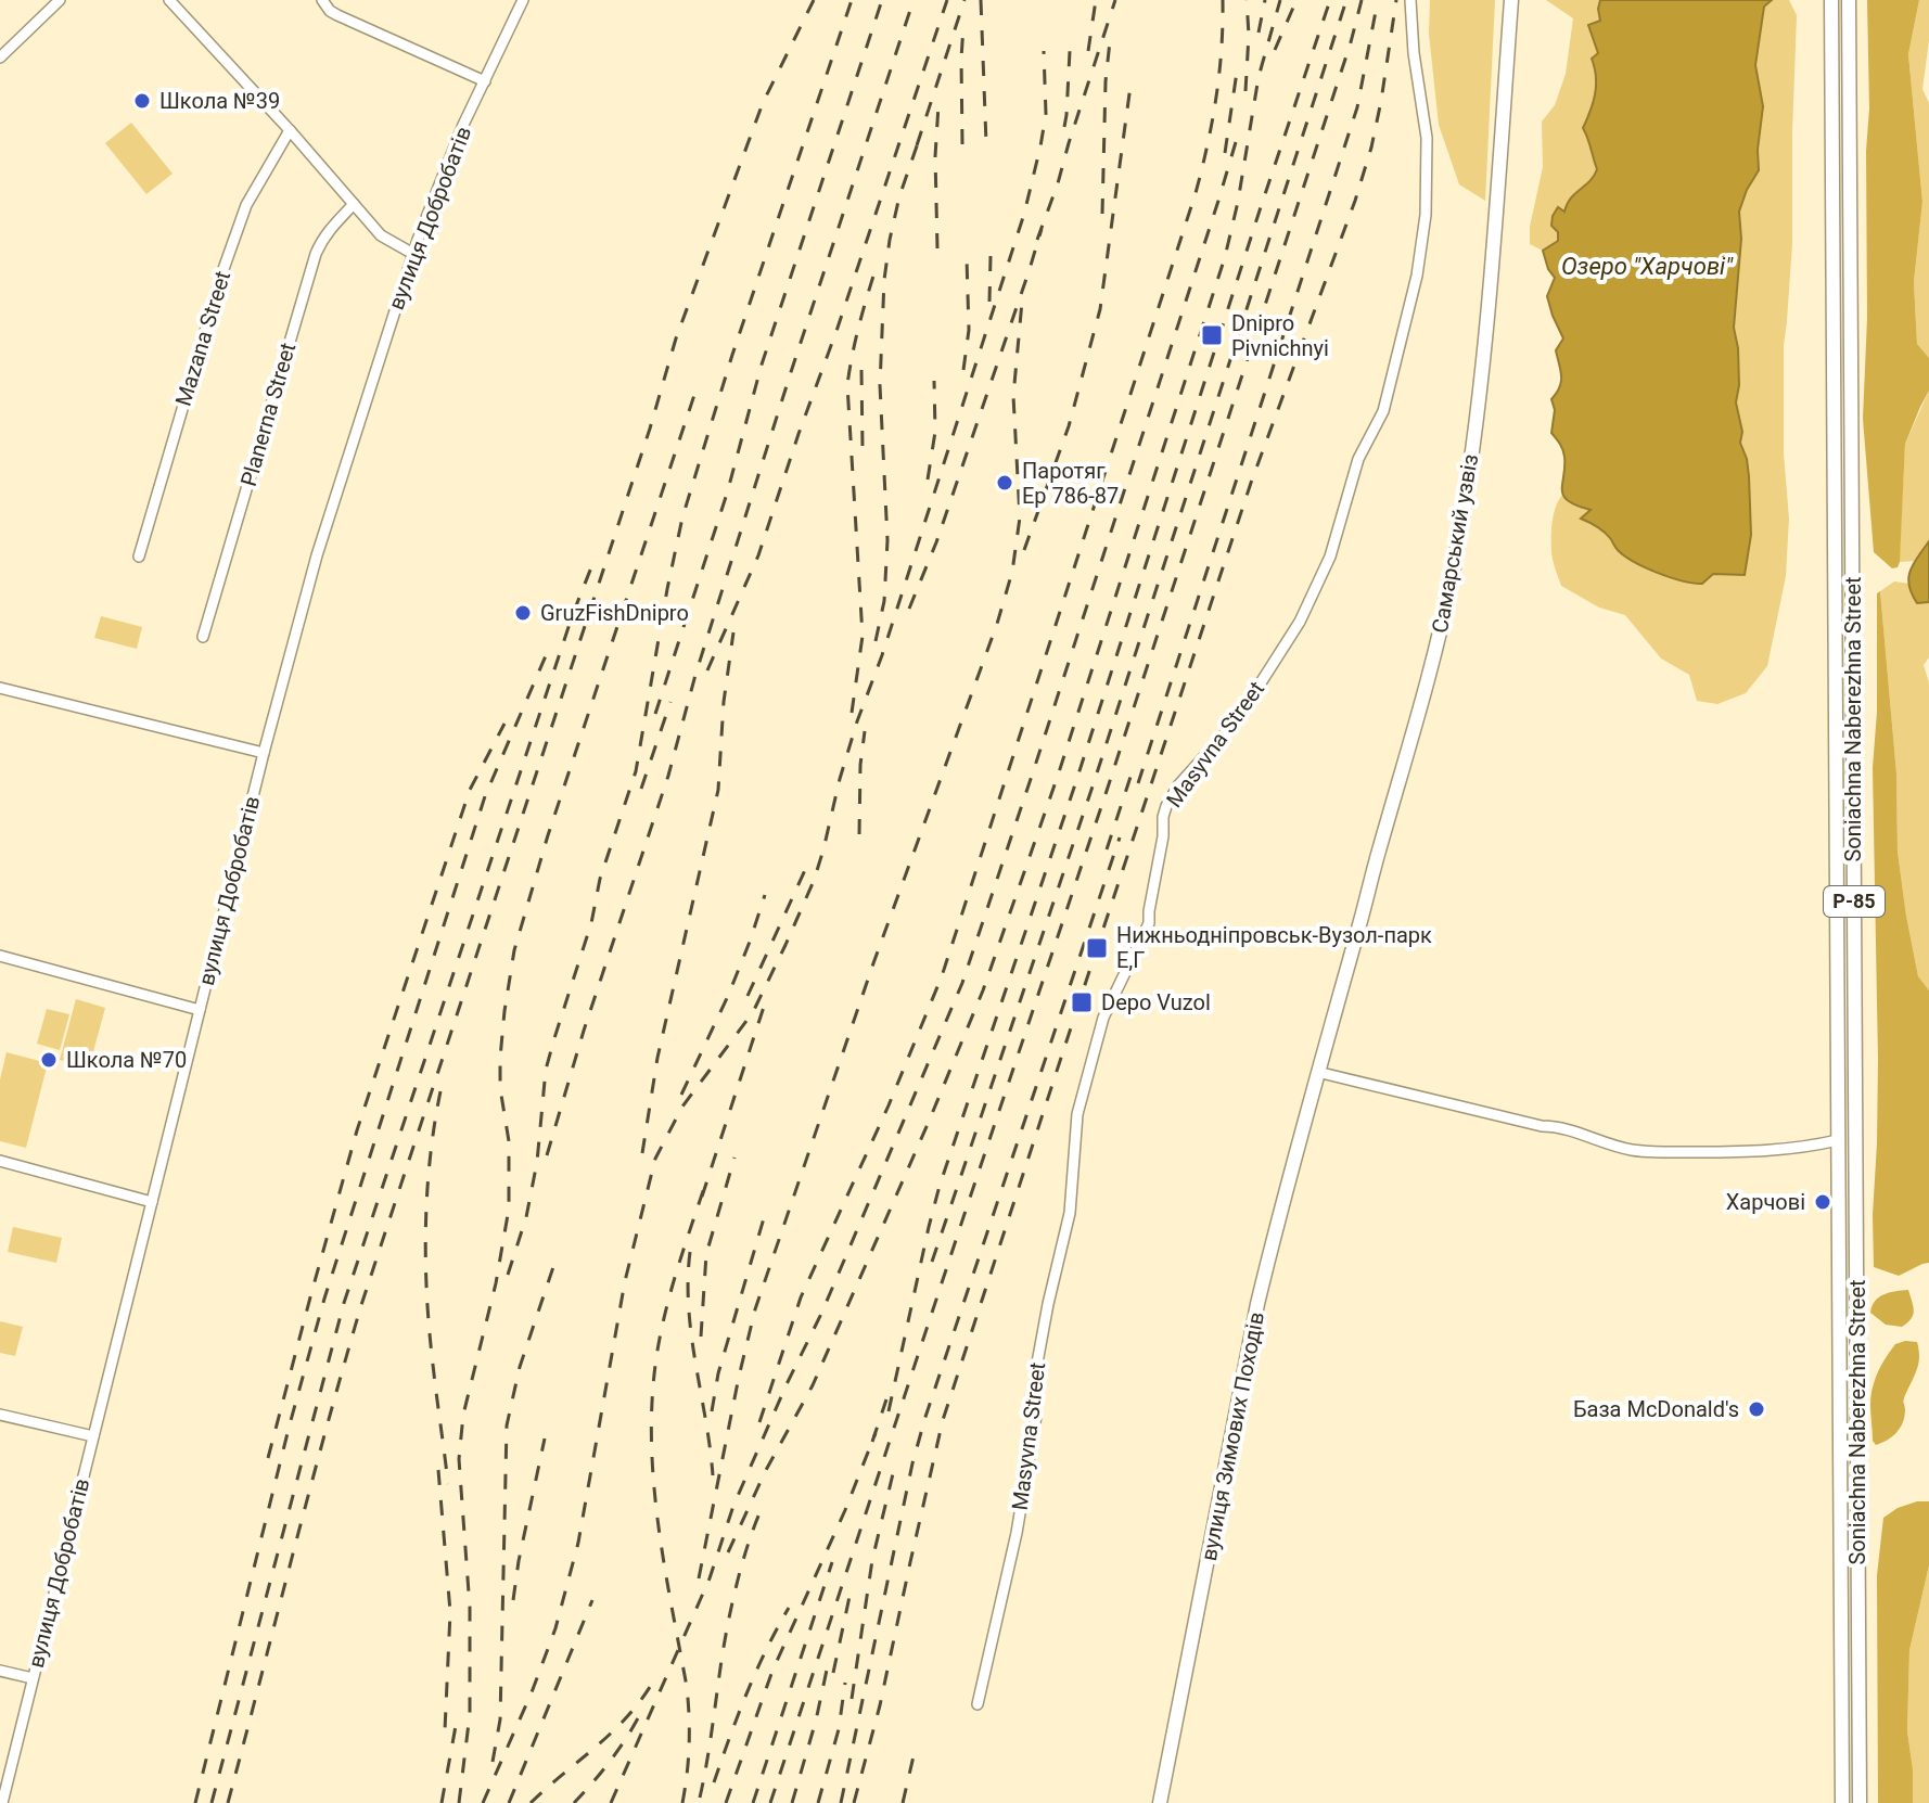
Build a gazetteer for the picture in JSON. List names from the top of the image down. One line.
{"streets":{"main road":["Самарський узвіз","Soniachna Naberezhna Street","Р-85","вулиця Зимових Походів"],"street":["вулиця Добробатів","Mazana Street","Planerna Street","Masyvna Street"]},"crossings":[["Самарський узвіз","вулиця Зимових Походів"]],"water":["Озеро \"Харчові\""],"places":{"other":["Школа №39","Паротяг Ер 786-87","GruzFishDnipro","Школа №70","Харчові","База McDonald's"],"transit":["Dnipro Pivnichnyi","Нижньодніпровськ-Вузол-парк Е,Г","Depo Vuzol"]}}
